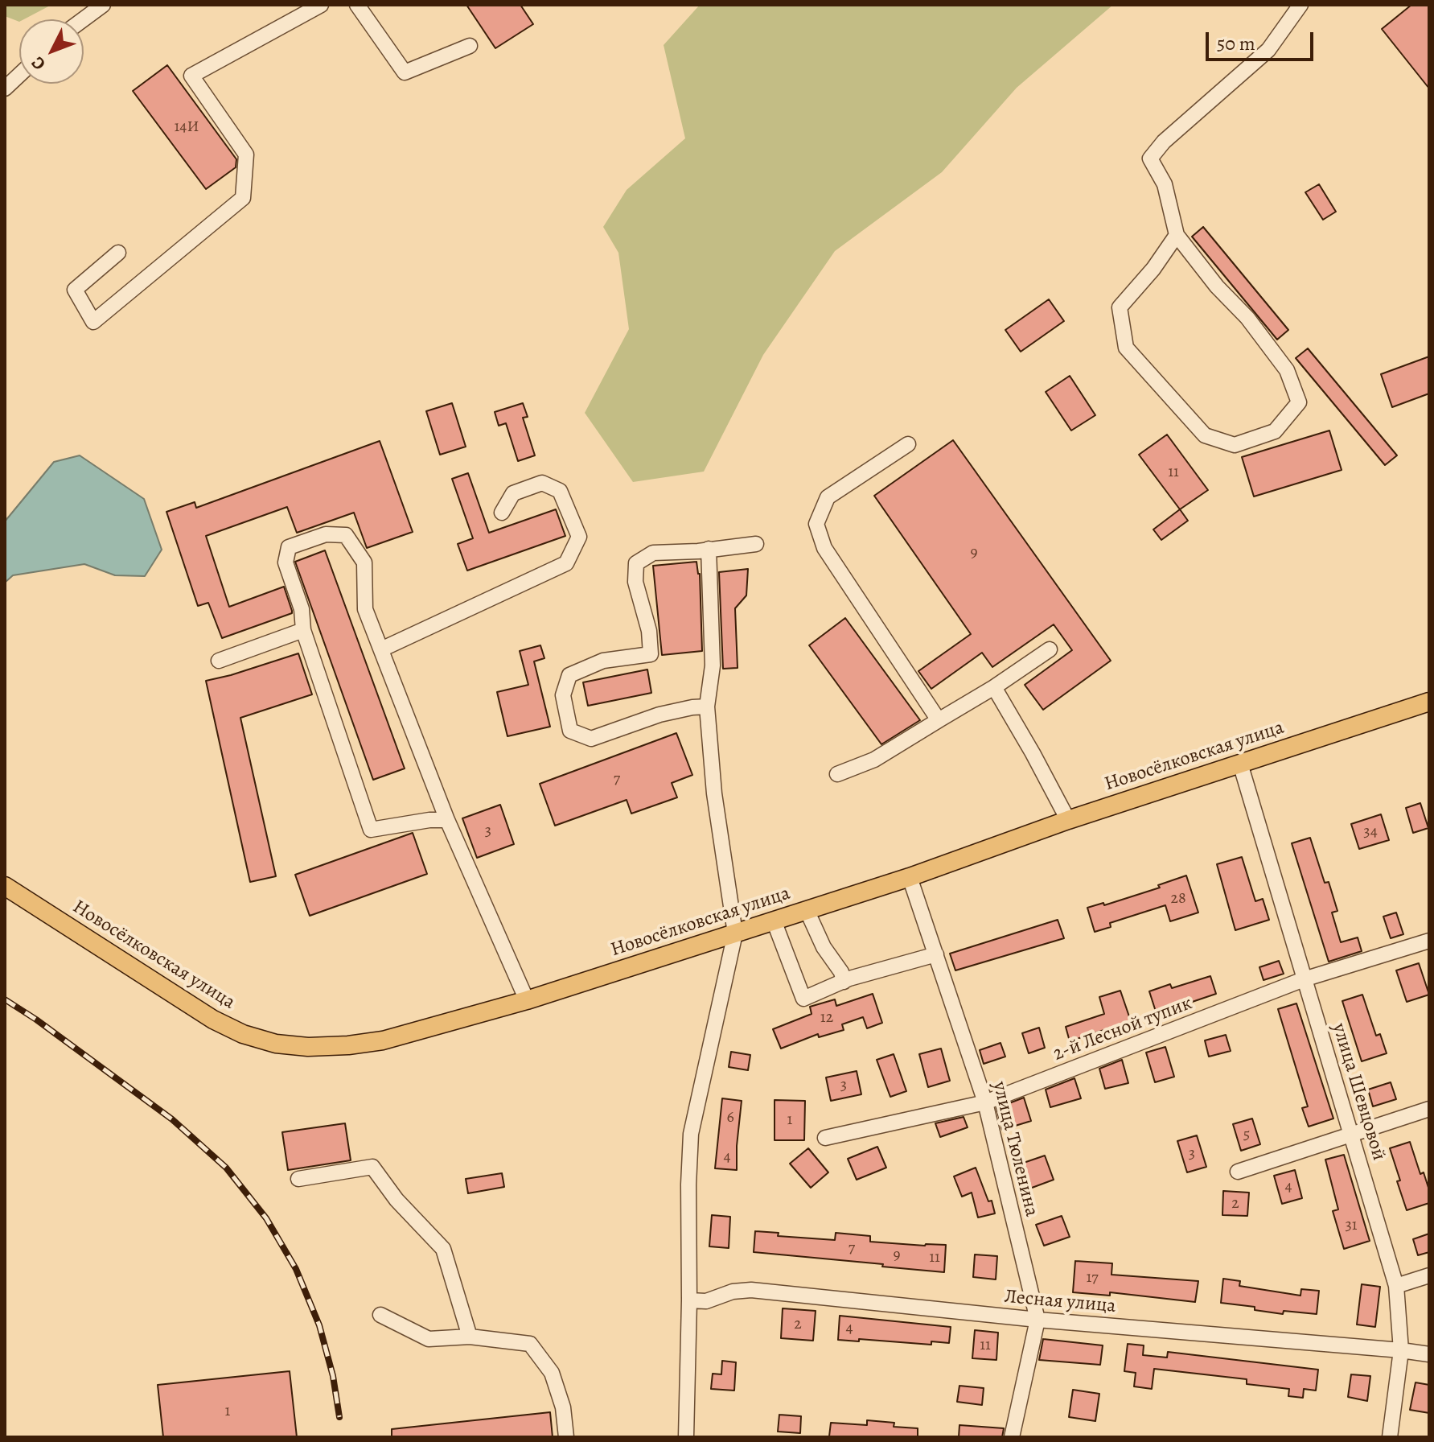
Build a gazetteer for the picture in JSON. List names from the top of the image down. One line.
{"streets":{"main road":["Новосёлковская улица"],"street":["2-й Лесной тупик","улица Шевцовой","улица Тюленина","Лесная улица"]},"crossings":[["Новосёлковская улица","улица Шевцовой"],["Новосёлковская улица","улица Тюленина"],["2-й Лесной тупик","улица Шевцовой"],["2-й Лесной тупик","улица Тюленина"],["улица Шевцовой","Лесная улица"],["улица Тюленина","Лесная улица"]],"house_numbers":["14И","11","9","7","3","34","28","12","3","6","1","5","3","4","4","2","31","7","9","11","17","2","4","11","1"],"scale_bar":"50 m","north":"bottom left"}
